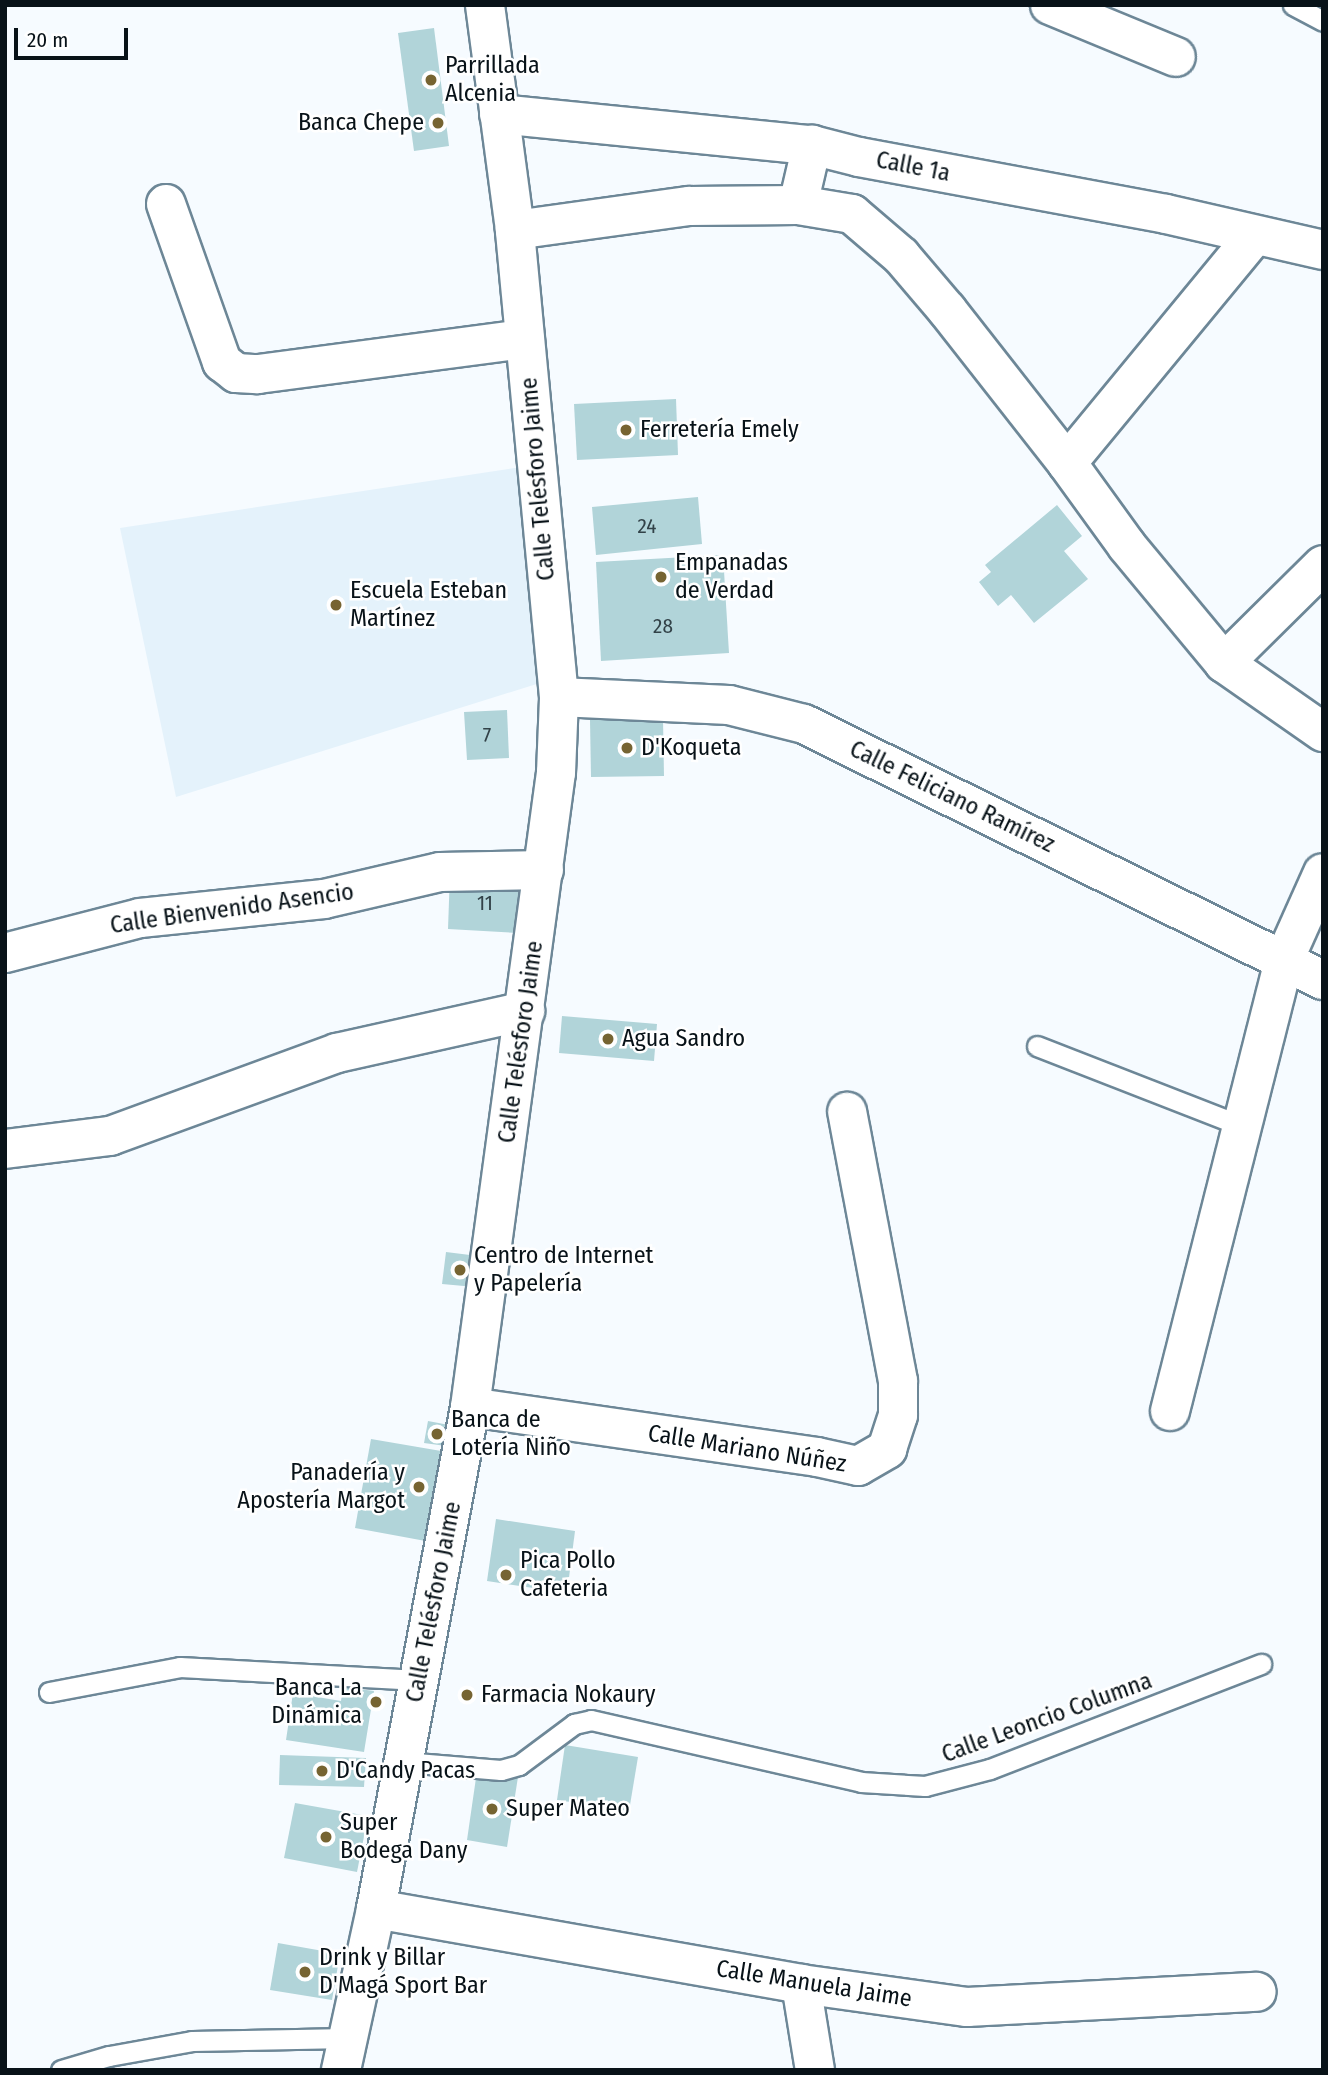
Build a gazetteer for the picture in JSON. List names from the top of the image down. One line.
{"streets":{"street":["Calle 1a","Calle Telésforo Jaime","Calle Feliciano Ramírez","Calle Bienvenido Asencio","Calle Mariano Núñez","Calle Manuela Jaime"],"lane":["Calle Leoncio Columna"]},"crossings":[["Calle 1a","Calle Telésforo Jaime"],["Calle Telésforo Jaime","Calle Feliciano Ramírez"],["Calle Telésforo Jaime","Calle Bienvenido Asencio"],["Calle Telésforo Jaime","Calle Mariano Núñez"],["Calle Telésforo Jaime","Calle Leoncio Columna"],["Calle Telésforo Jaime","Calle Manuela Jaime"]],"places":["Parrillada Alcenia","Banca Chepe","Ferretería Emely","Empanadas de Verdad","Escuela Esteban Martínez","D'Koqueta","Agua Sandro","Centro de Internet y Papelería","Banca de Lotería Niño","Panadería y Apostería Margot","Pica Pollo Cafeteria","Farmacia Nokaury","Banca La Dinámica","D'Candy Pacas","Super Mateo","Super Bodega Dany","Drink y Billar D'Magá Sport Bar"],"house_numbers":["24","28","7","11"],"scale_bar":"20 m"}
